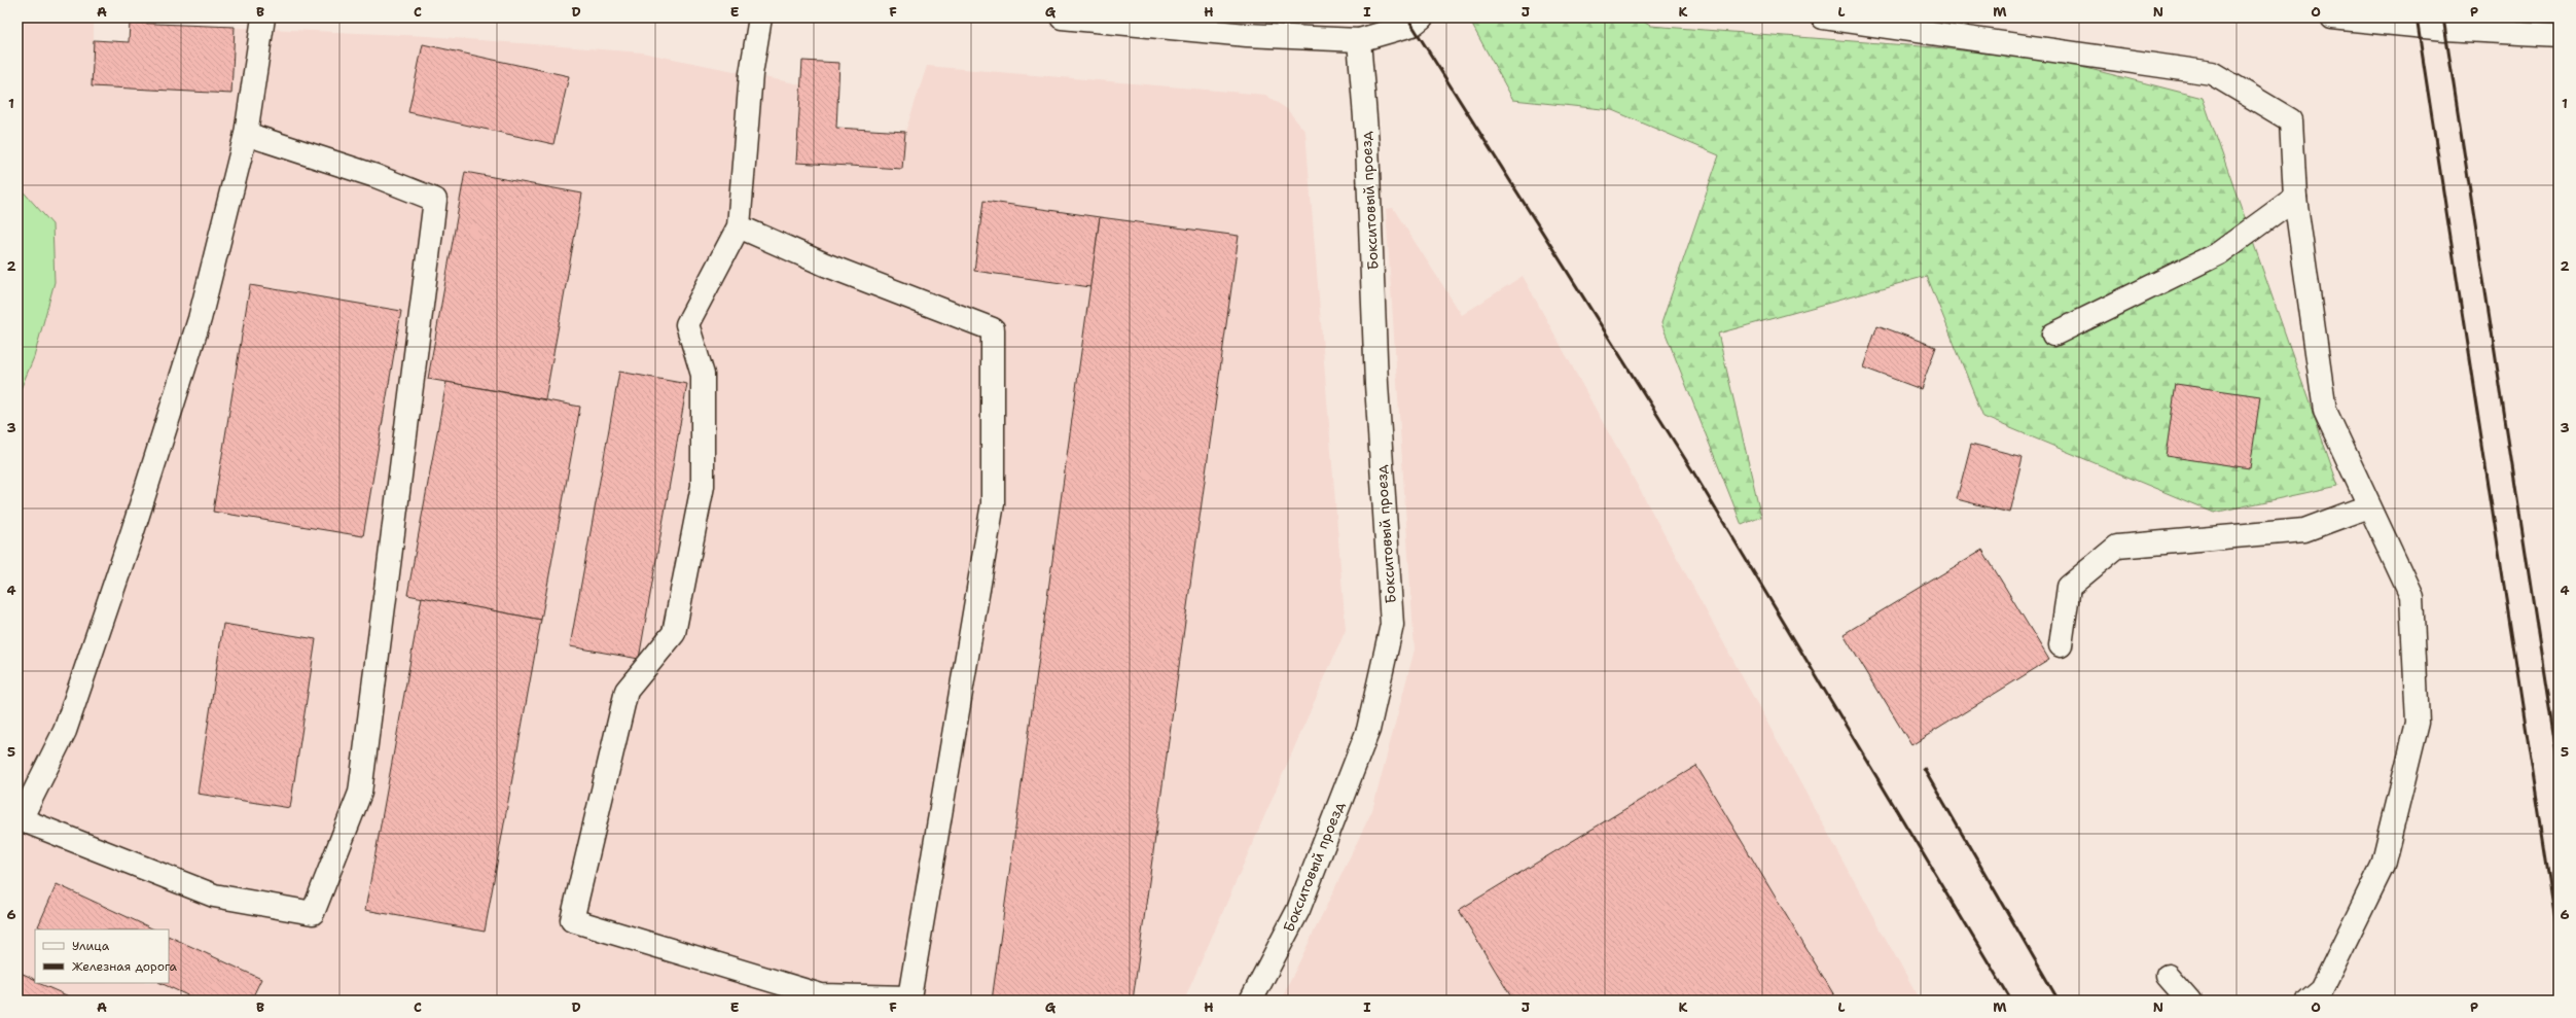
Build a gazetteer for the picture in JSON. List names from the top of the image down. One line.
{"streets":{"street":["Бокситовый проезд"]},"legend":["Улица","Железная дорога"],"grid":{"columns":["A","B","C","D","E","F","G","H","I","J","K","L","M","N","O","P"],"rows":["1","2","3","4","5","6"]}}
